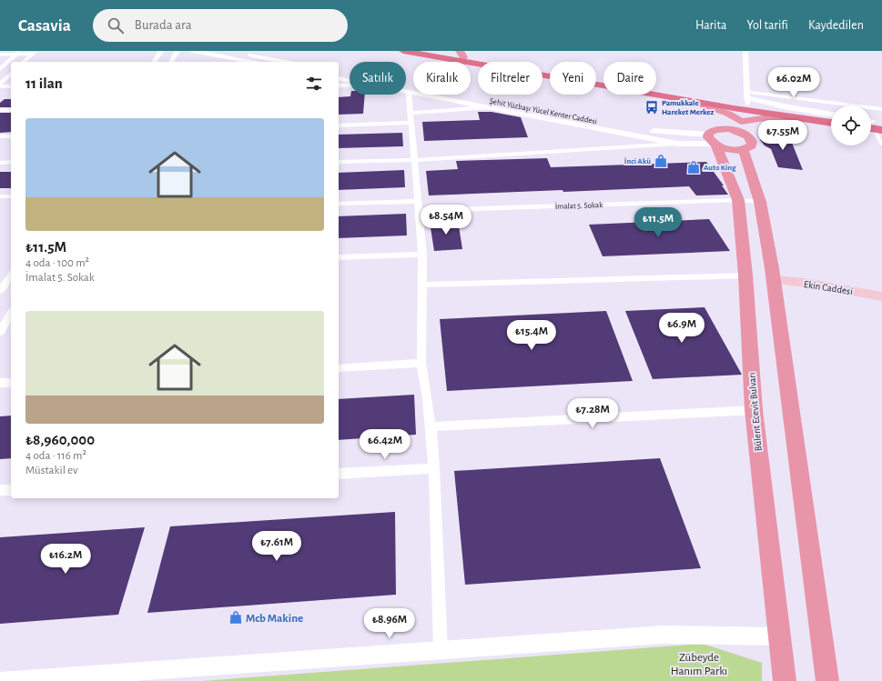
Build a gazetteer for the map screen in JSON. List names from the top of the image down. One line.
{"streets":{"main road":["Ekin Caddesi","Bülent Ecevit Bulvarı"],"street":["Şehit Yüzbaşı Yücel Kenter Caddesi","İmalat 5. Sokak"]},"crossings":[["Şehit Yüzbaşı Yücel Kenter Caddesi","Bülent Ecevit Bulvarı"],["İmalat 5. Sokak","Bülent Ecevit Bulvarı"]],"parks":["Zübeyde Hanım Parkı"],"places":{"bus stop":["Pamukkale Hareket Merkez"],"shop":["İnci Akü","Auto King","Mcb Makine"]},"page":{"header":"Casavia","search":"Burada ara","nav":["Harita","Yol tarifi","Kaydedilen"],"chip":["Satılık","Kiralık","Filtreler","Yeni","Daire"],"heading":"11 ilan","price":["₺6.02M","₺7.55M","₺8.54M","₺11.5M","₺6.9M","₺15.4M","₺7.28M","₺6.42M","₺7.61M","₺16.2M","₺8.96M"],"list":[{"name":"₺11.5M","note":"4 oda · 100 m² · İmalat 5. Sokak"},{"name":"₺8,960,000","note":"4 oda · 116 m² · Müstakil ev"}]}}
